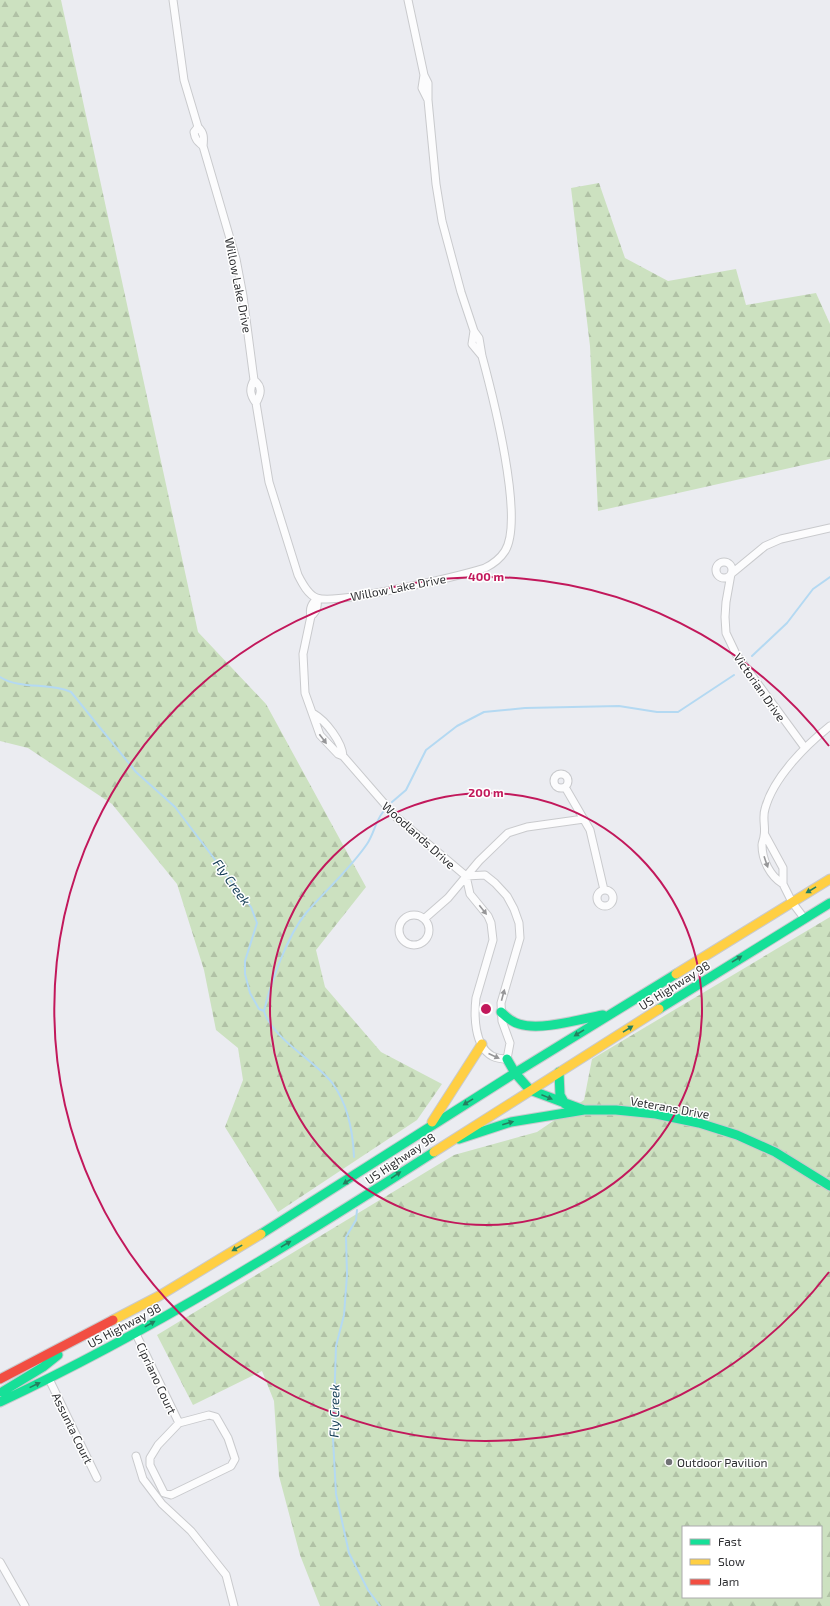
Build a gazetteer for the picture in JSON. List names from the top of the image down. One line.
{"streets":{"main road":["US Highway 98","Veterans Drive"],"street":["Willow Lake Drive","Victorian Drive","Woodlands Drive","Cipriano Court","Assunta Court"]},"crossings":[["Willow Lake Drive","Woodlands Drive"],["US Highway 98","Veterans Drive"],["US Highway 98","Cipriano Court"],["US Highway 98","Assunta Court"]],"water":["Fly Creek"],"places":["Outdoor Pavilion"],"legend":["Fast","Slow","Jam"],"rings":["400 m","200 m"]}
